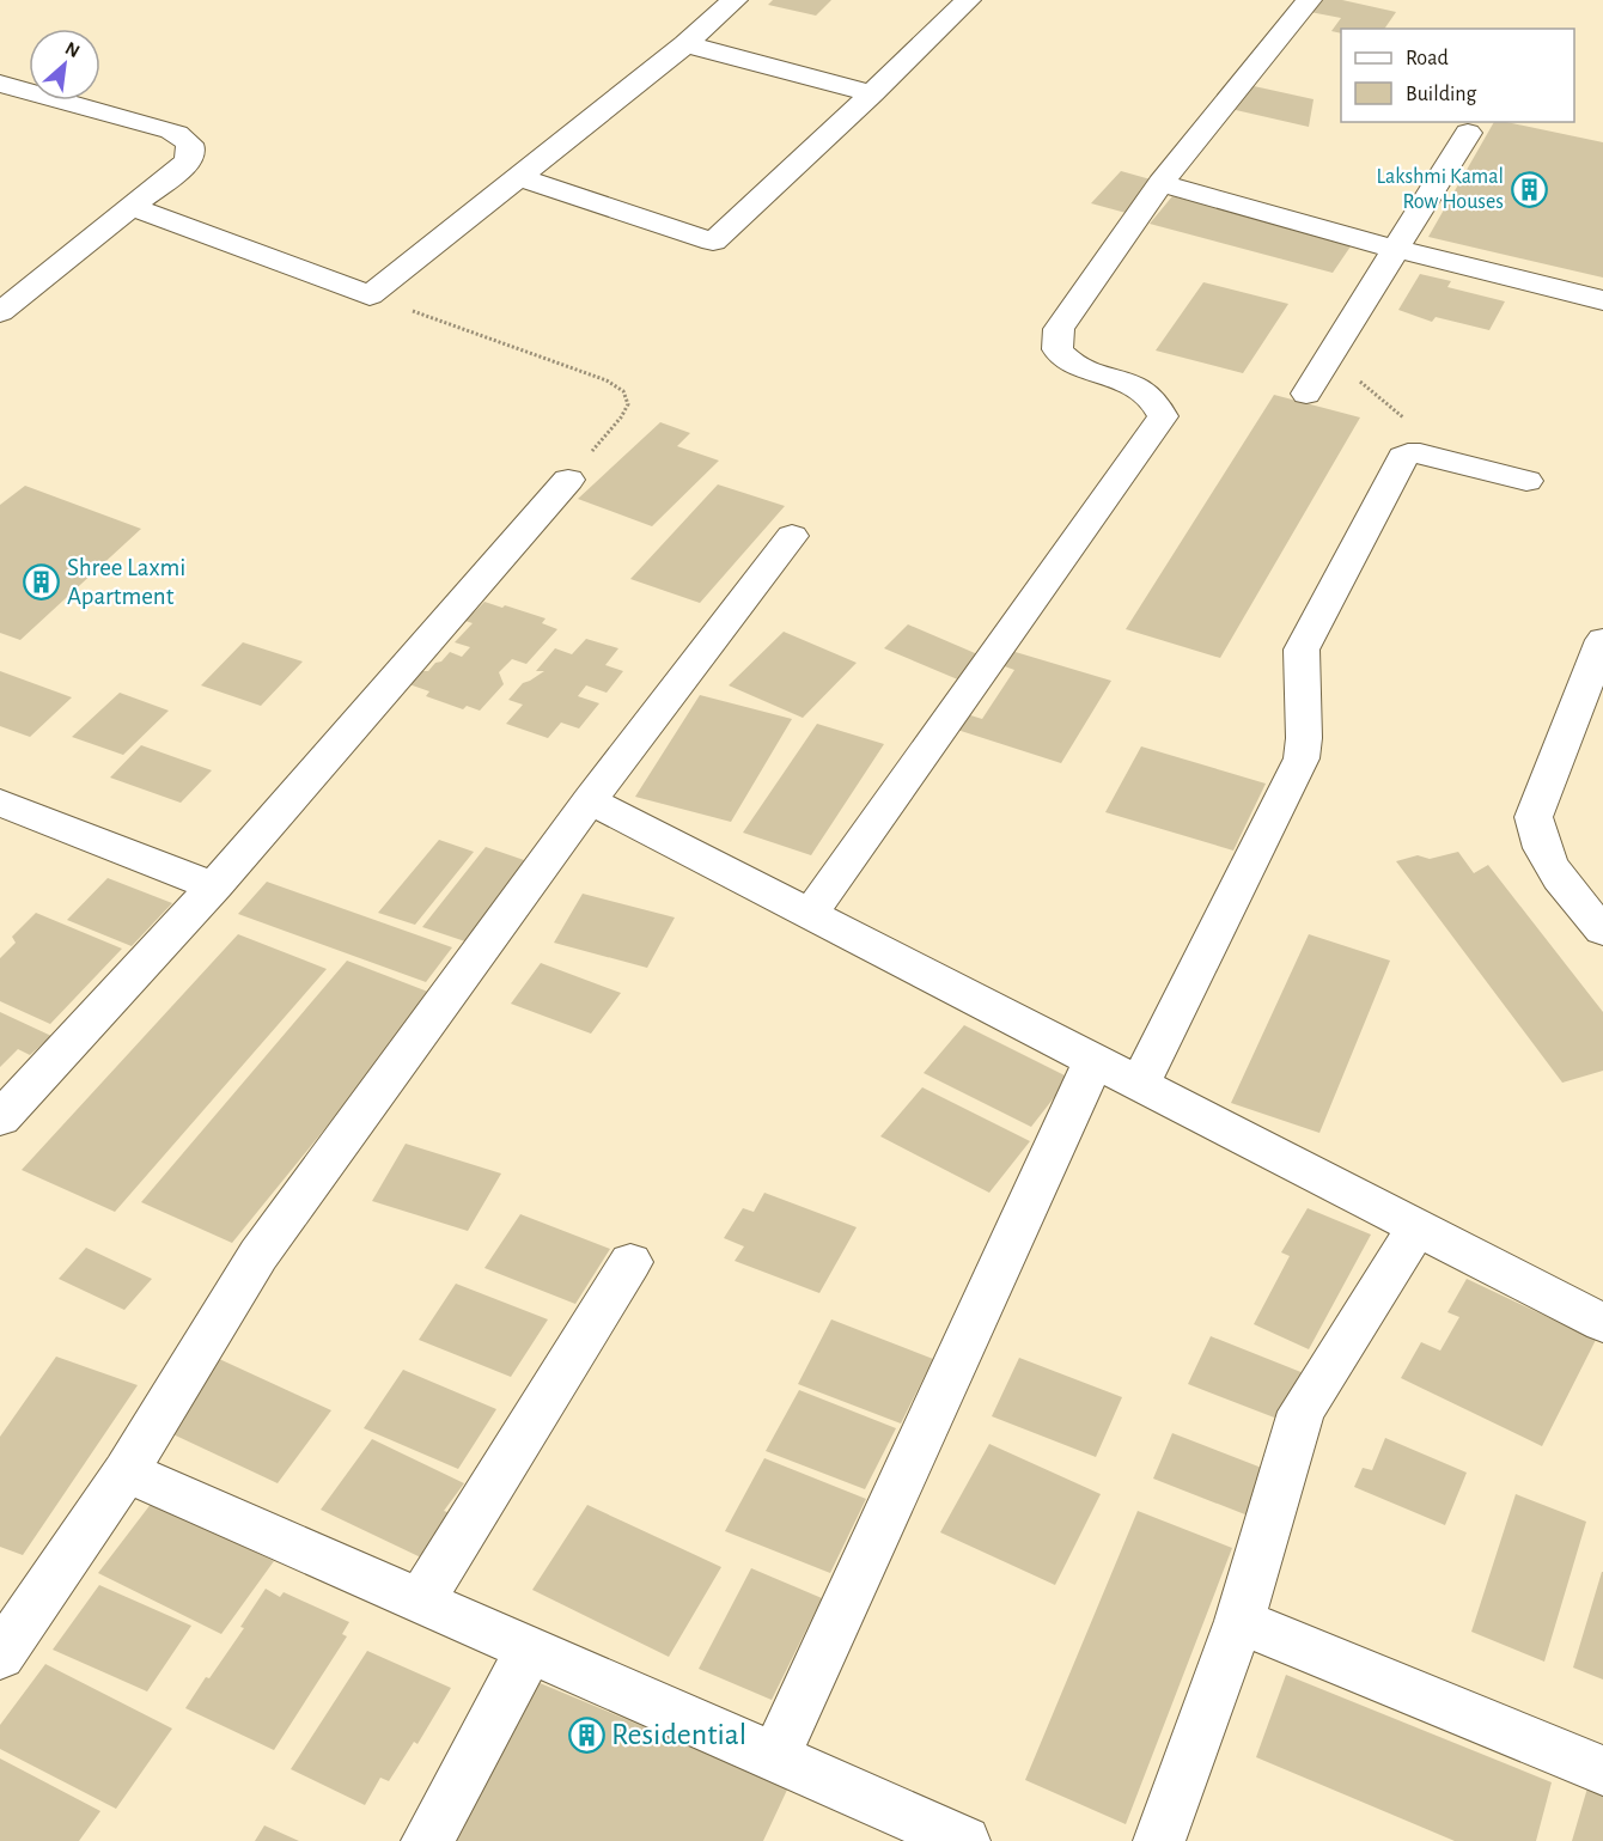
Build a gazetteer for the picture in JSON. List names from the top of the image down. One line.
{"places":{"building":["Lakshmi Kamal Row Houses","Shree Laxmi Apartment","Residential"]},"legend":["Road","Building"],"north":"top right"}
